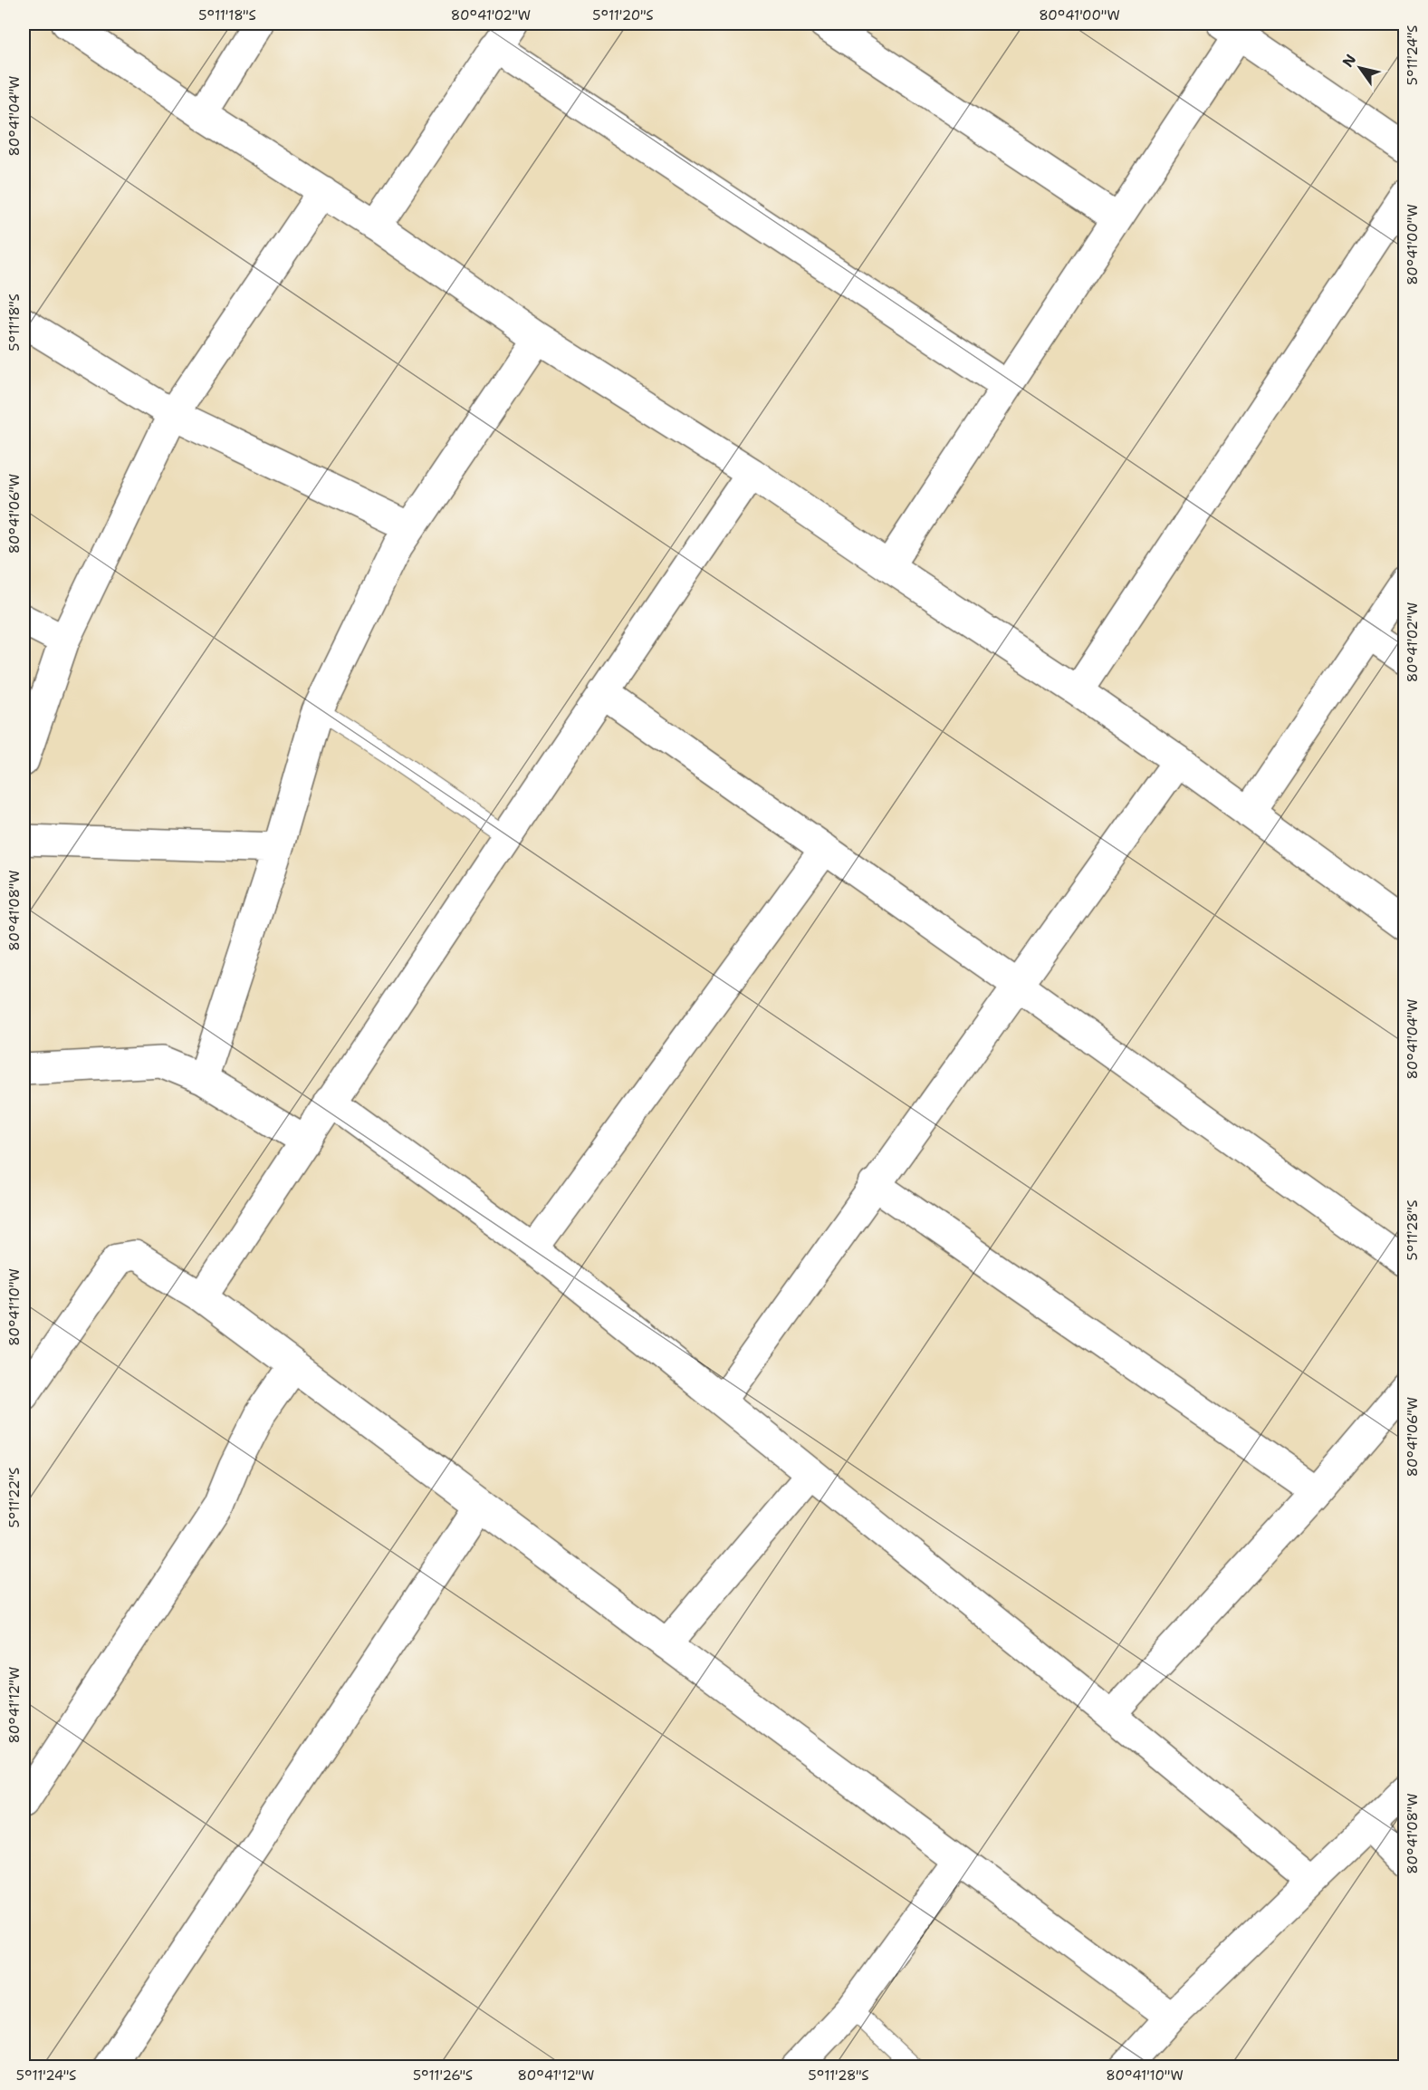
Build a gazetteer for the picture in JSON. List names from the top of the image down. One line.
{"north":"top left","coordinates":["5°11'18\"S","80°41'02\"W","5°11'20\"S","80°41'00\"W","5°11'24\"S","80°41'04\"W","80°41'06\"W","80°41'08\"W","5°11'28\"S","80°41'10\"W","5°11'22\"S","80°41'12\"W","5°11'26\"S"]}
